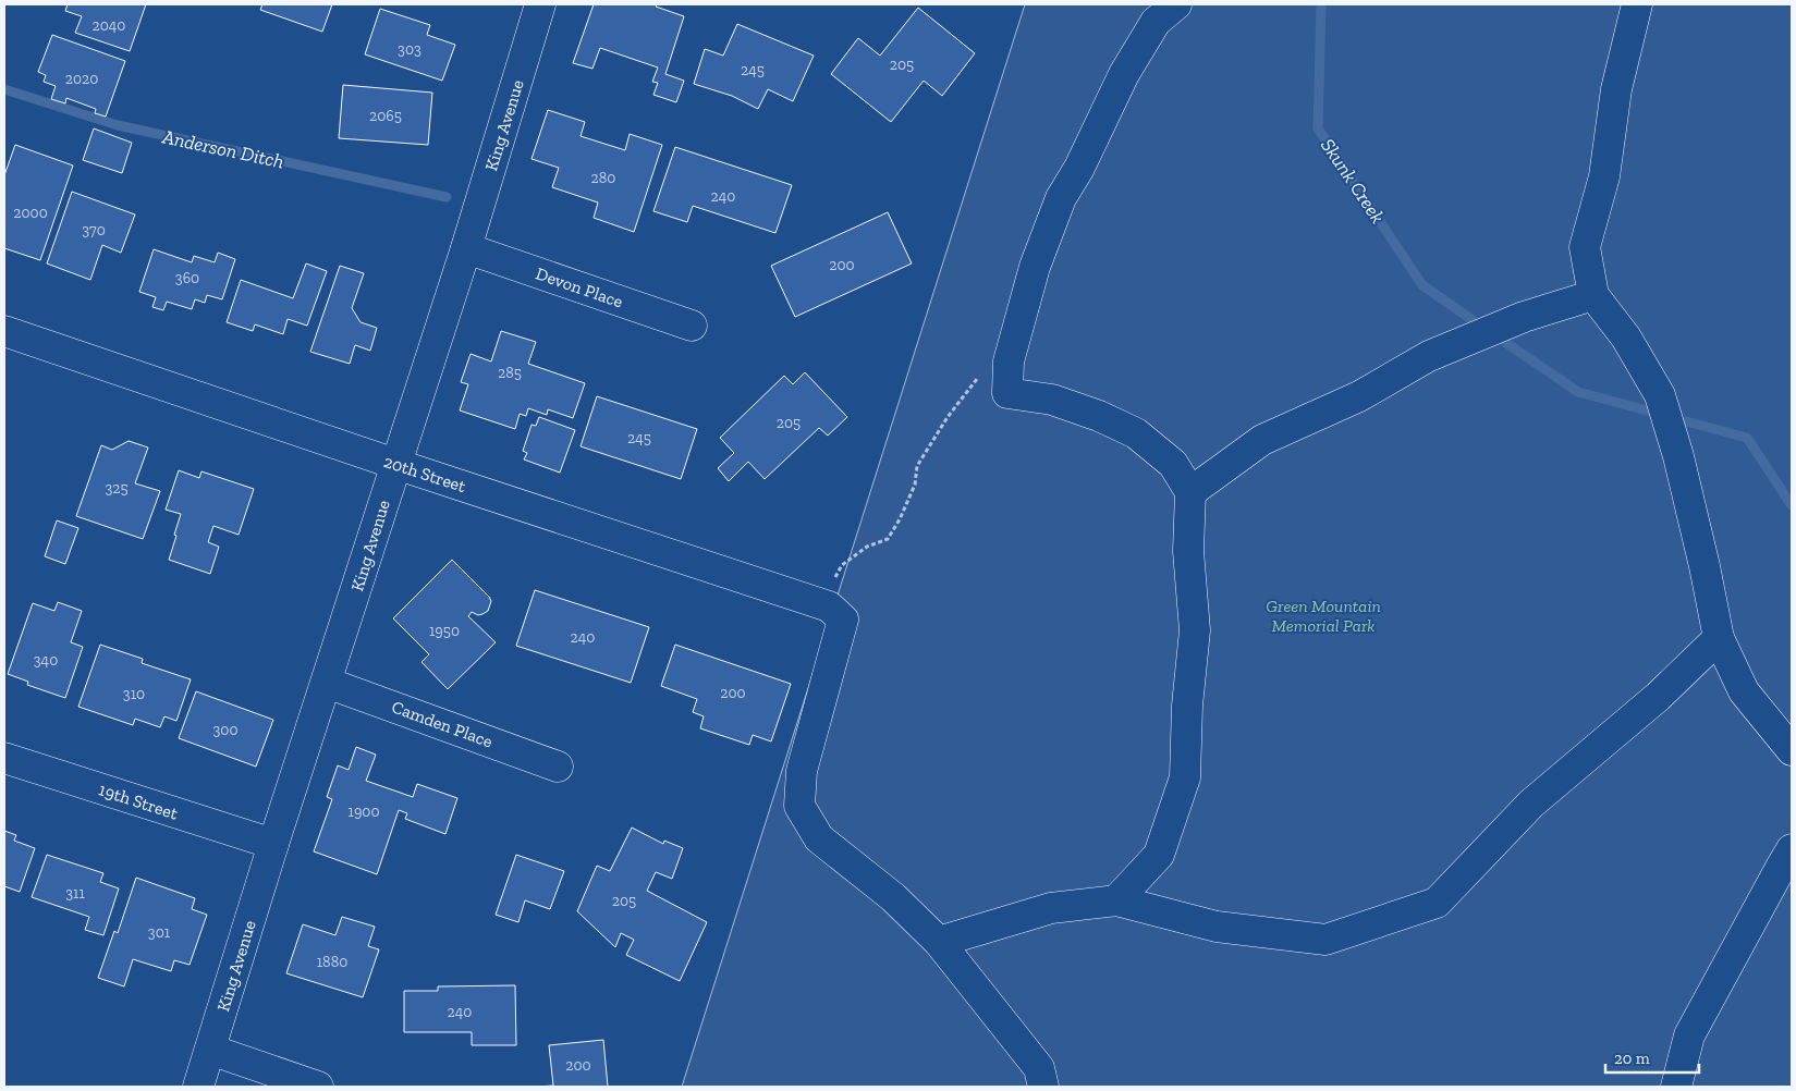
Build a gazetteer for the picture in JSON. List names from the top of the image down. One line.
{"streets":{"street":["King Avenue","Devon Place","20th Street","Camden Place","19th Street"]},"crossings":[["King Avenue","Devon Place"],["King Avenue","20th Street"],["King Avenue","Camden Place"],["King Avenue","19th Street"]],"water":["Anderson Ditch","Skunk Creek"],"parks":["Green Mountain Memorial Park"],"house_numbers":["2040","303","205","245","2020","2065","280","240","2000","370","200","360","285","205","245","325","1950","240","340","200","310","300","1900","311","205","301","1880","240","200"],"scale_bar":"20 m"}
